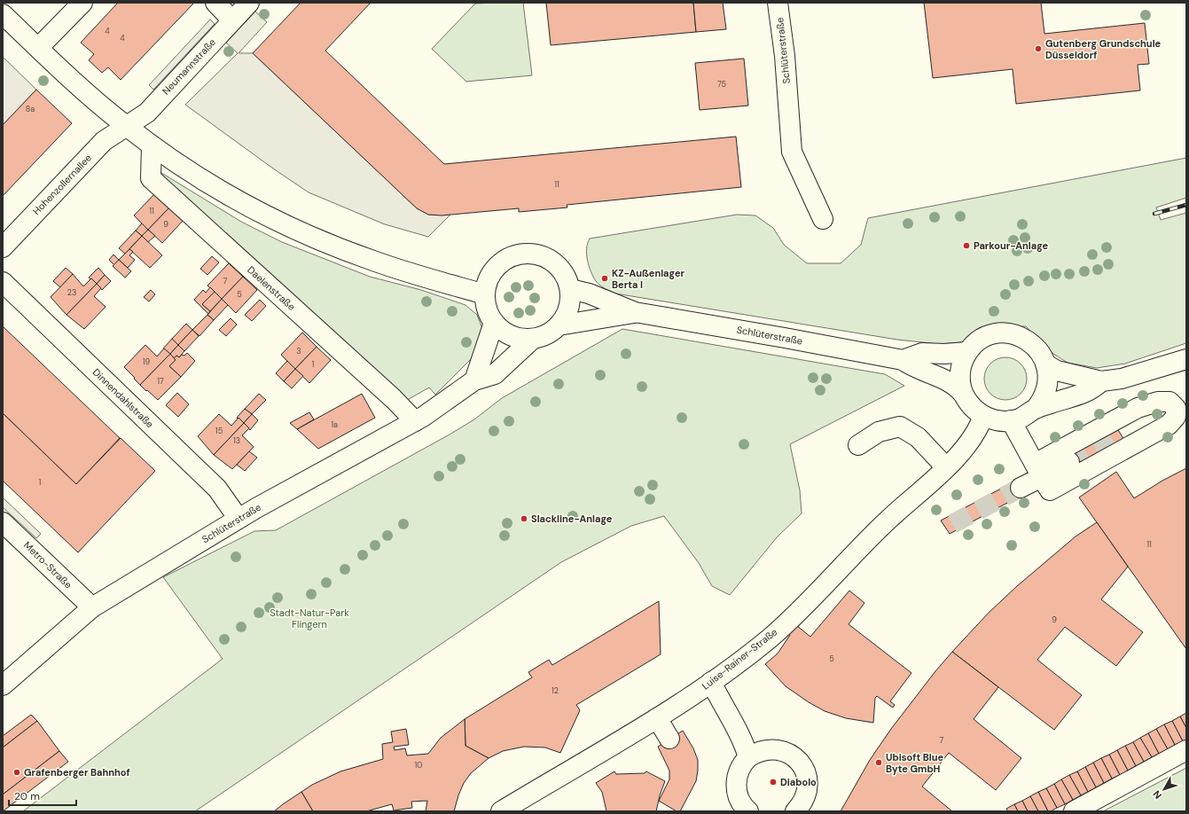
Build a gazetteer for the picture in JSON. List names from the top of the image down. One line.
{"streets":{"street":["Schlüterstraße","Neumannstraße","Hohenzollernallee","Daelenstraße","Dinnendahlstraße","Metro-Straße","Luise-Rainer-Straße"]},"crossings":[["Schlüterstraße","Daelenstraße"],["Schlüterstraße","Dinnendahlstraße"],["Schlüterstraße","Metro-Straße"],["Schlüterstraße","Luise-Rainer-Straße"],["Neumannstraße","Hohenzollernallee"]],"parks":["Stadt-Natur-Park Flingern"],"places":["Gutenberg Grundschule Düsseldorf","Parkour-Anlage","KZ-Außenlager Berta I","Slackline-Anlage","Ubisoft Blue Byte GmbH","Grafenberger Bahnhof","Diabolo"],"house_numbers":["4","4","75","8a","11","11","9","7","23","5","3","19","1","17","1a","15","13","1","11","9","5","12","7","10"],"scale_bar":"20 m","north":"bottom left"}
